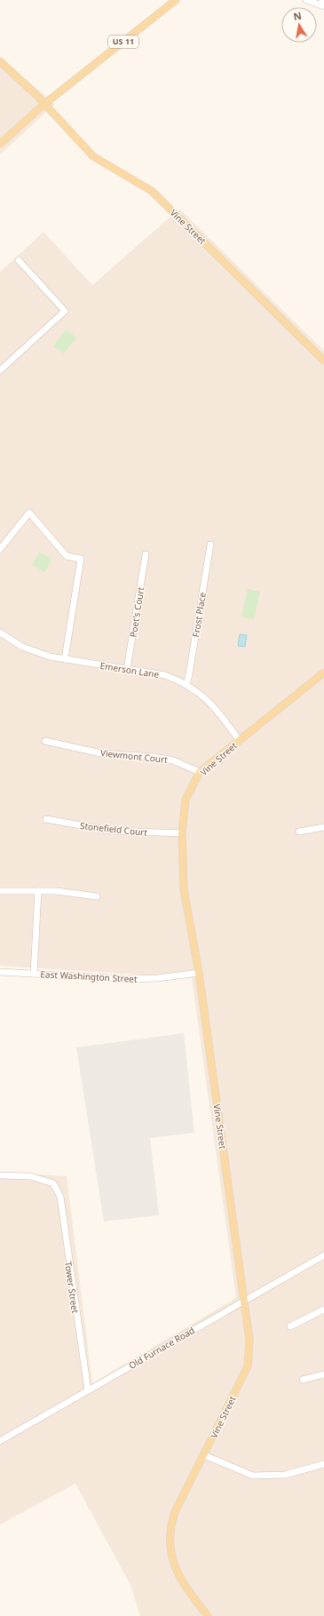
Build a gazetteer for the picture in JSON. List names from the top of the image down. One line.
{"streets":{"main road":["US 11","Vine Street"],"street":["Poet's Court","Frost Place","Emerson Lane","Viewmont Court","Stonefield Court","East Washington Street","Tower Street","Old Furnace Road"]},"crossings":[["US 11","Vine Street"],["Vine Street","Emerson Lane"],["Vine Street","Viewmont Court"],["Vine Street","Stonefield Court"],["Vine Street","East Washington Street"],["Vine Street","Old Furnace Road"],["Poet's Court","Emerson Lane"],["Frost Place","Emerson Lane"],["Tower Street","Old Furnace Road"]],"north":"top"}
